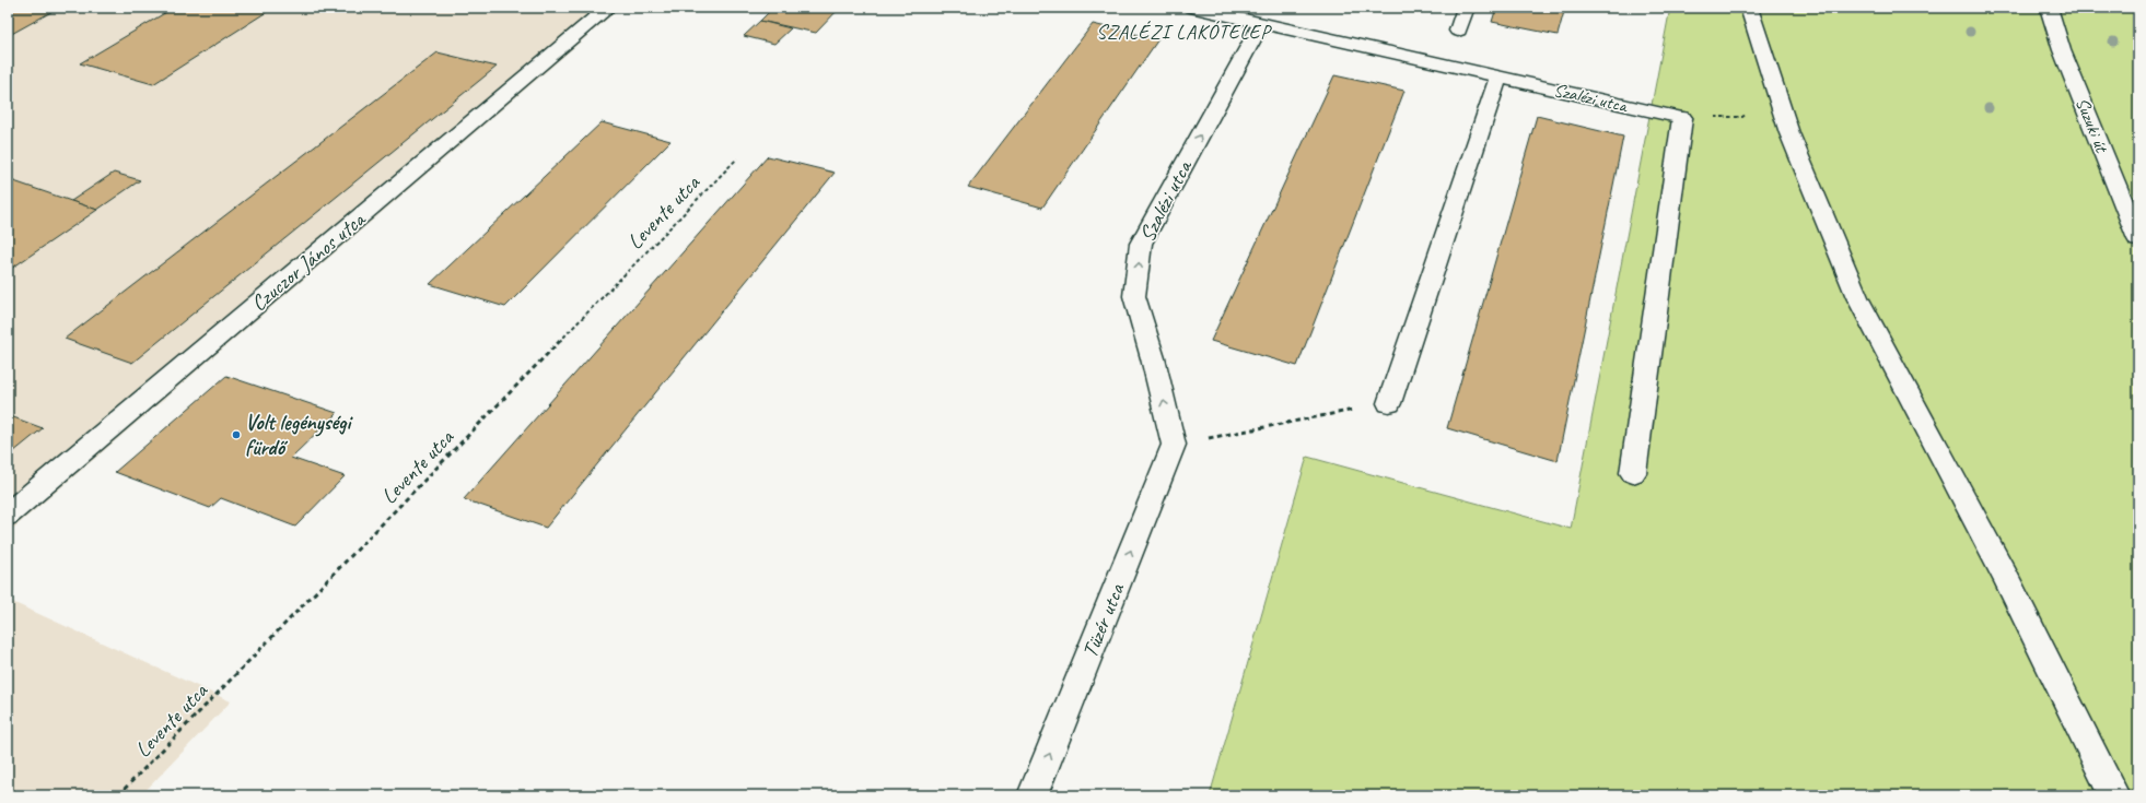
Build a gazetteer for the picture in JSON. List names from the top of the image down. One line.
{"streets":{"street":["Szalézi utca","Suzuki út","Czuczor János utca","Tüzér utca"],"path":["Levente utca"]},"crossings":[["Szalézi utca","Tüzér utca"]],"one_way":["Szalézi utca","Tüzér utca"],"districts":["SZALÉZI LAKÓTELEP"],"places":["Volt legénységi fürdő"]}
